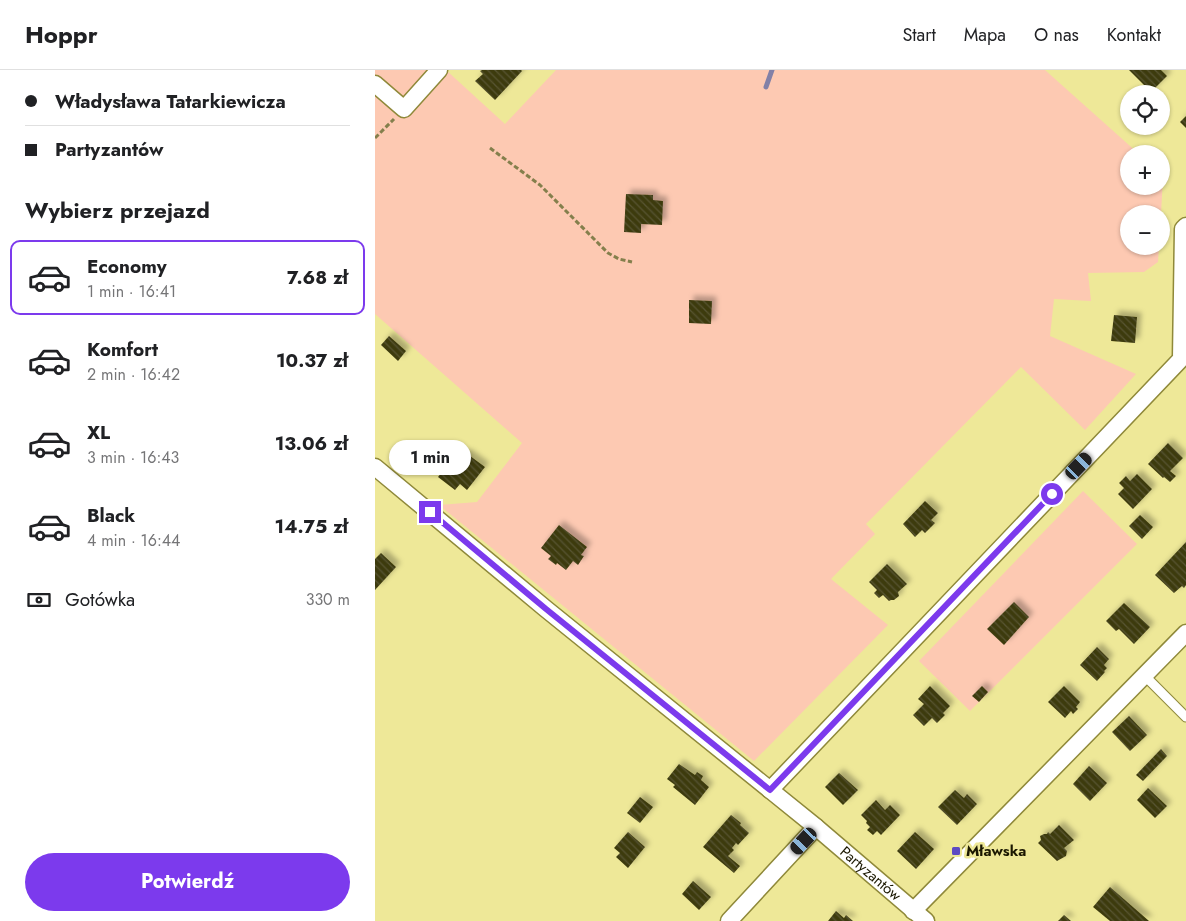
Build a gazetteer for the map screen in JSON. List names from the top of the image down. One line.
{"streets":{"street":["Partyzantów"]},"places":{"transit":["Mławska"]},"page":{"header":"Hoppr","nav":["Start","Mapa","O nas","Kontakt"],"banner":["Władysława Tatarkiewicza","Partyzantów"],"map_buttons":["+","−"],"heading":"Wybierz przejazd","list":[{"name":"Economy","note":"1 min · 16:41","value":"7.68 zł"},{"name":"Komfort","note":"2 min · 16:42","value":"10.37 zł"},{"name":"XL","note":"3 min · 16:43","value":"13.06 zł"},{"name":"Black","note":"4 min · 16:44","value":"14.75 zł"}],"bubble":"1 min","pay":["Gotówka","330 m"],"buttons":"Potwierdź"}}
